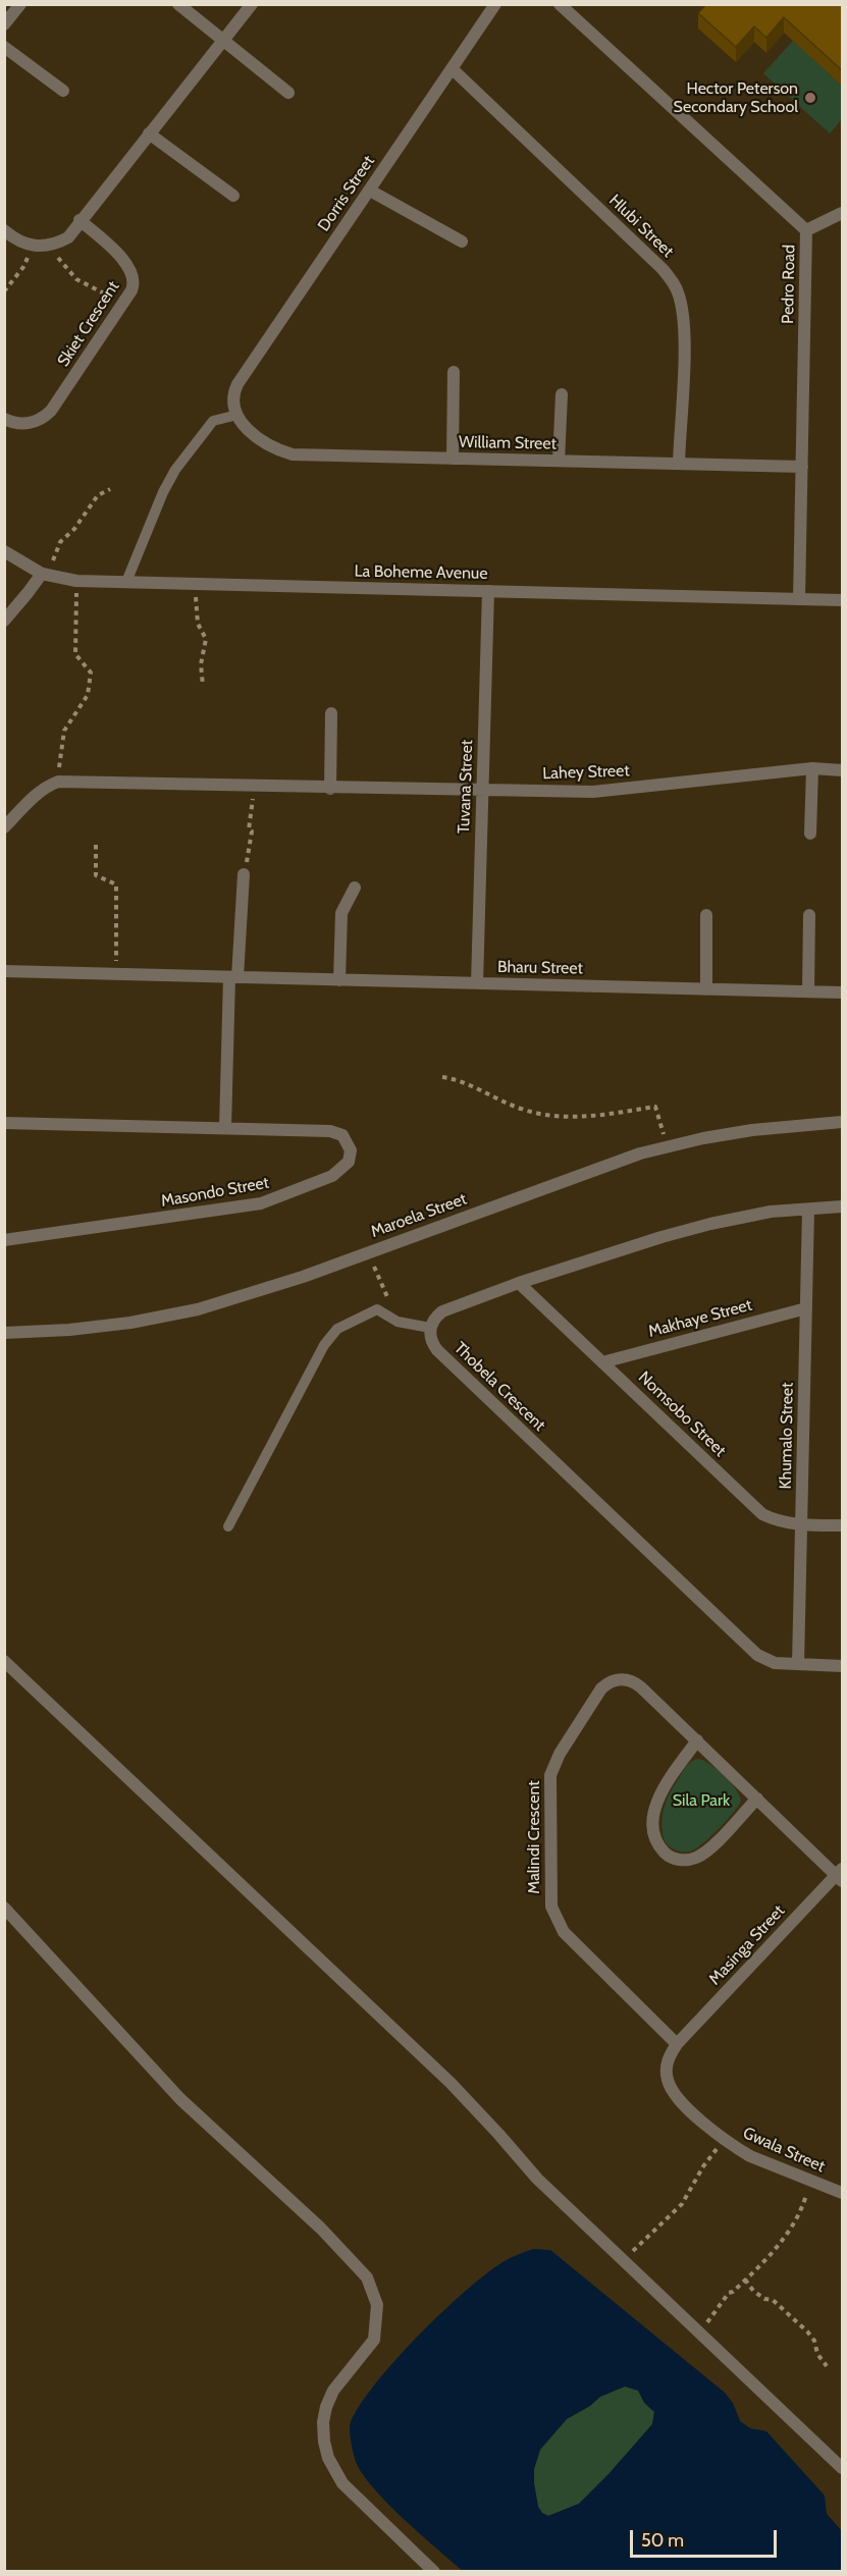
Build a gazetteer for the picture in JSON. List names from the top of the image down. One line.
{"streets":{"street":["Dorris Street","Hlubi Street","Pedro Road","Skiet Crescent","William Street","La Boheme Avenue","Lahey Street","Tuvana Street","Bharu Street","Masondo Street","Maroela Street","Makhaye Street","Thobela Crescent","Nomsobo Street","Khumalo Street","Malindi Crescent","Masinga Street","Gwala Street"]},"crossings":[["Dorris Street","Hlubi Street"],["Dorris Street","William Street"],["Hlubi Street","William Street"],["Pedro Road","William Street"],["Pedro Road","La Boheme Avenue"],["La Boheme Avenue","Tuvana Street"],["Lahey Street","Tuvana Street"],["Tuvana Street","Bharu Street"],["Makhaye Street","Nomsobo Street"],["Makhaye Street","Khumalo Street"],["Thobela Crescent","Khumalo Street"],["Nomsobo Street","Khumalo Street"],["Malindi Crescent","Masinga Street"],["Malindi Crescent","Gwala Street"],["Masinga Street","Gwala Street"]],"parks":["Sila Park"],"places":["Hector Peterson Secondary School"],"scale_bar":"50 m"}
